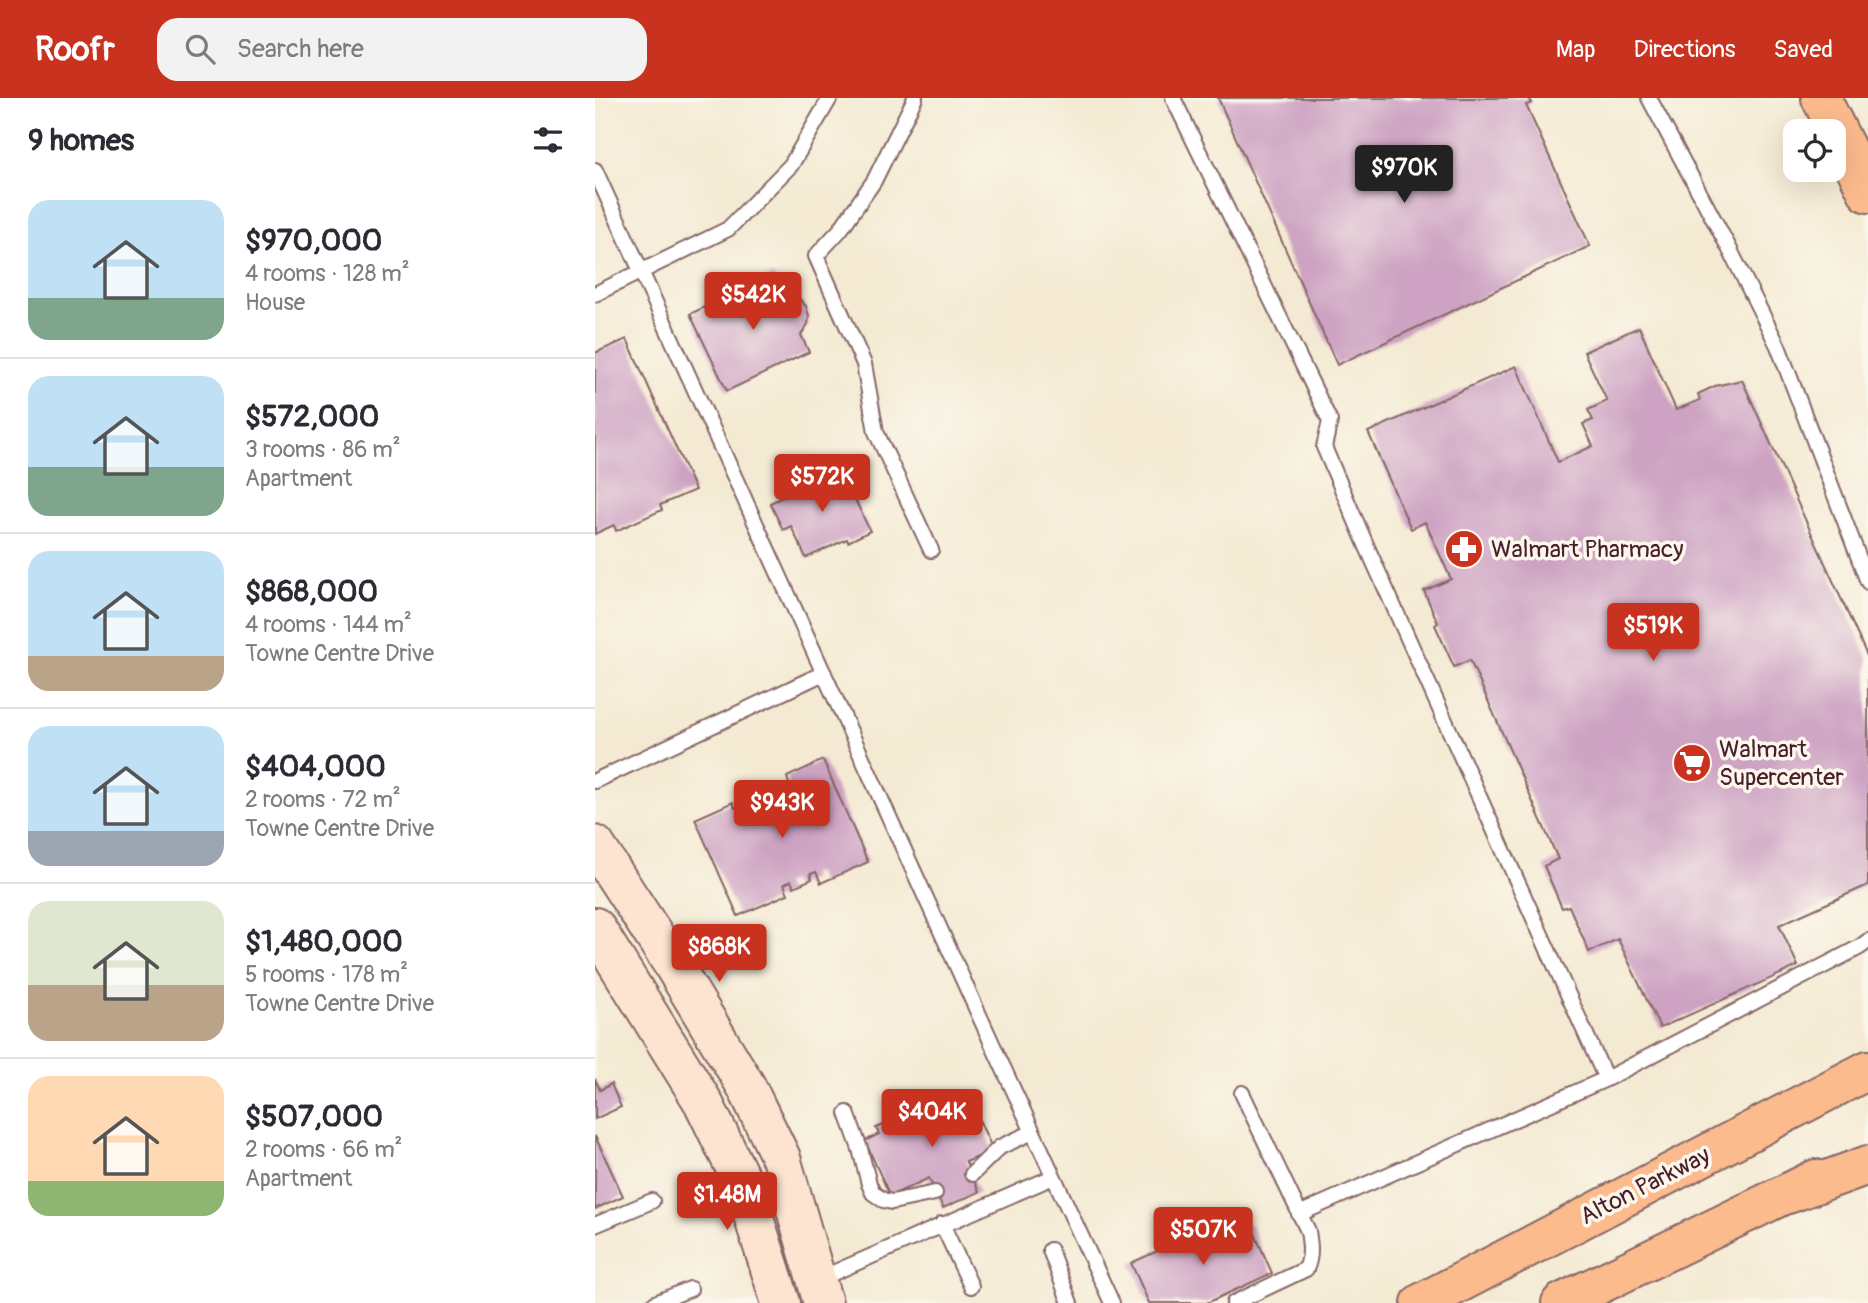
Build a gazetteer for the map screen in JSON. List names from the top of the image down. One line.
{"streets":{"main road":["Alton Parkway"]},"places":{"pharmacy":["Walmart Pharmacy"],"supermarket":["Walmart Supercenter"]},"page":{"header":"Roofr","search":"Search here","nav":["Map","Directions","Saved"],"heading":"9 homes","price":["$970K","$542K","$572K","$519K","$943K","$868K","$404K","$1.48M","$507K"],"list":[{"name":"$970,000","note":"4 rooms · 128 m² · House"},{"name":"$572,000","note":"3 rooms · 86 m² · Apartment"},{"name":"$868,000","note":"4 rooms · 144 m² · Towne Centre Drive"},{"name":"$404,000","note":"2 rooms · 72 m² · Towne Centre Drive"},{"name":"$1,480,000","note":"5 rooms · 178 m² · Towne Centre Drive"},{"name":"$507,000","note":"2 rooms · 66 m² · Apartment"}]}}
